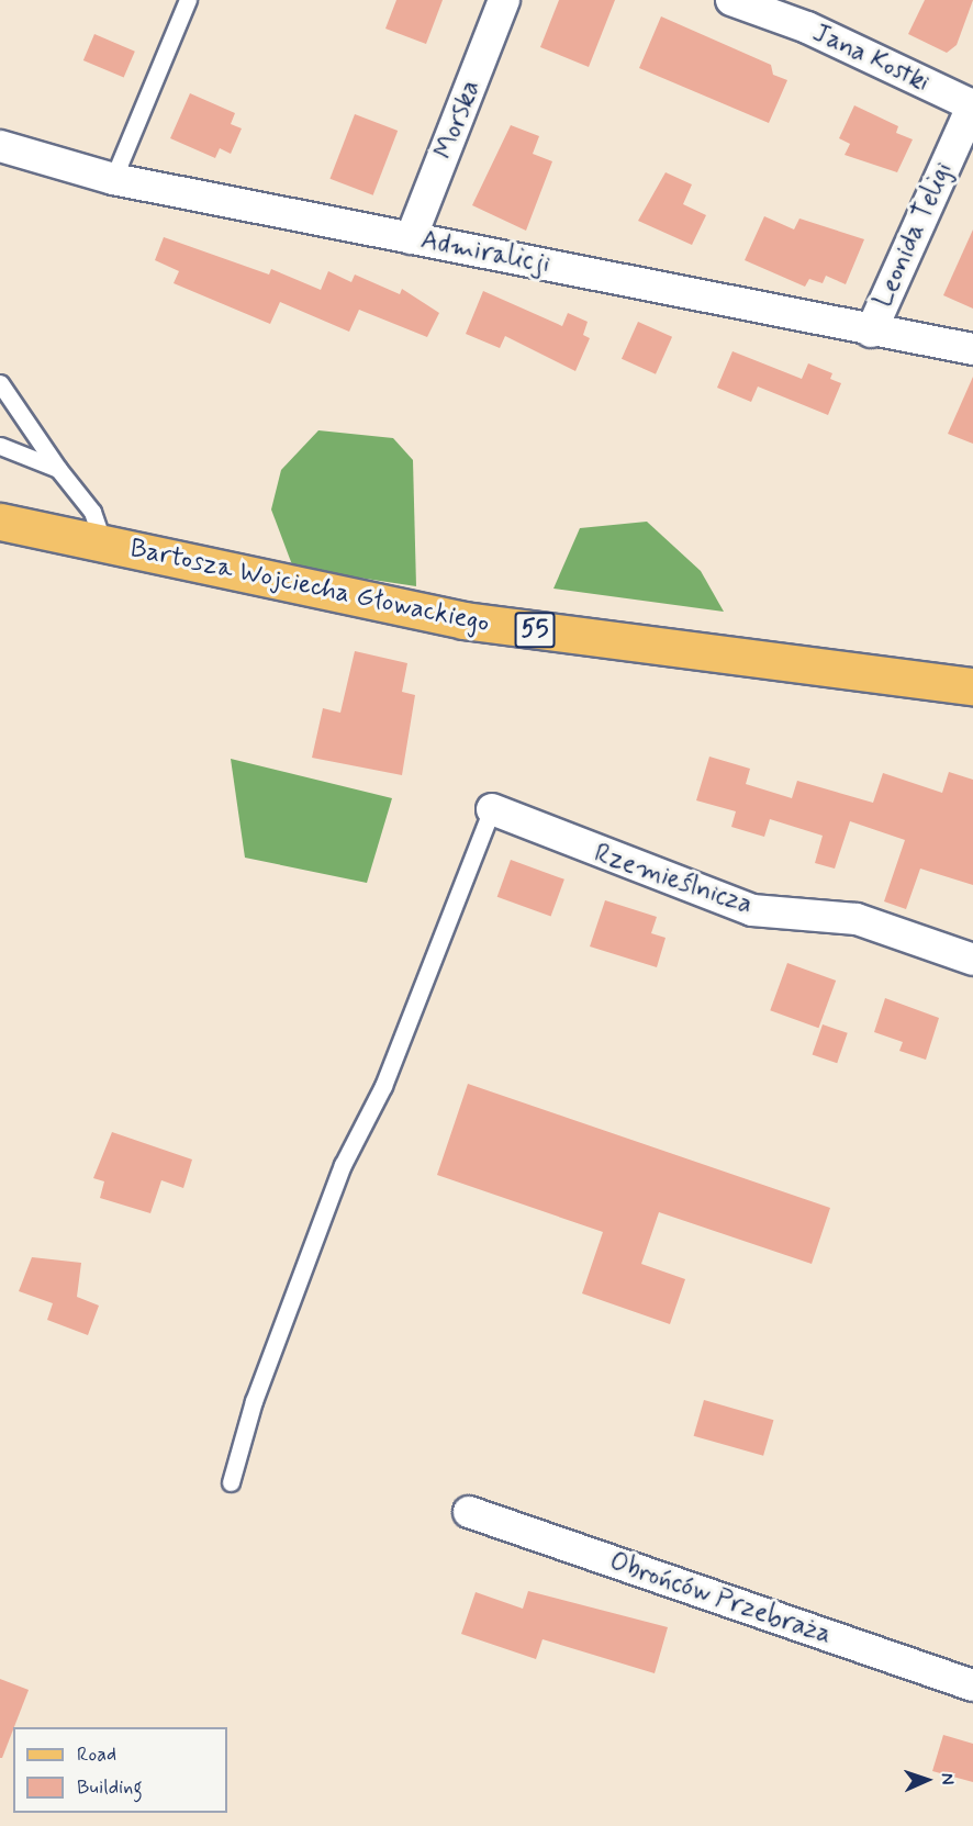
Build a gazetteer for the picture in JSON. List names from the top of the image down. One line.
{"streets":{"main road":["Bartosza Wojciecha Głowackiego","55"],"street":["Jana Kostki","Morska","Leonida Teligi","Admiralicji","Rzemieślnicza","Obrońców Przebraża"]},"crossings":[["Jana Kostki","Leonida Teligi"],["Morska","Admiralicji"],["Leonida Teligi","Admiralicji"]],"legend":["Road","Building"],"north":"right"}
